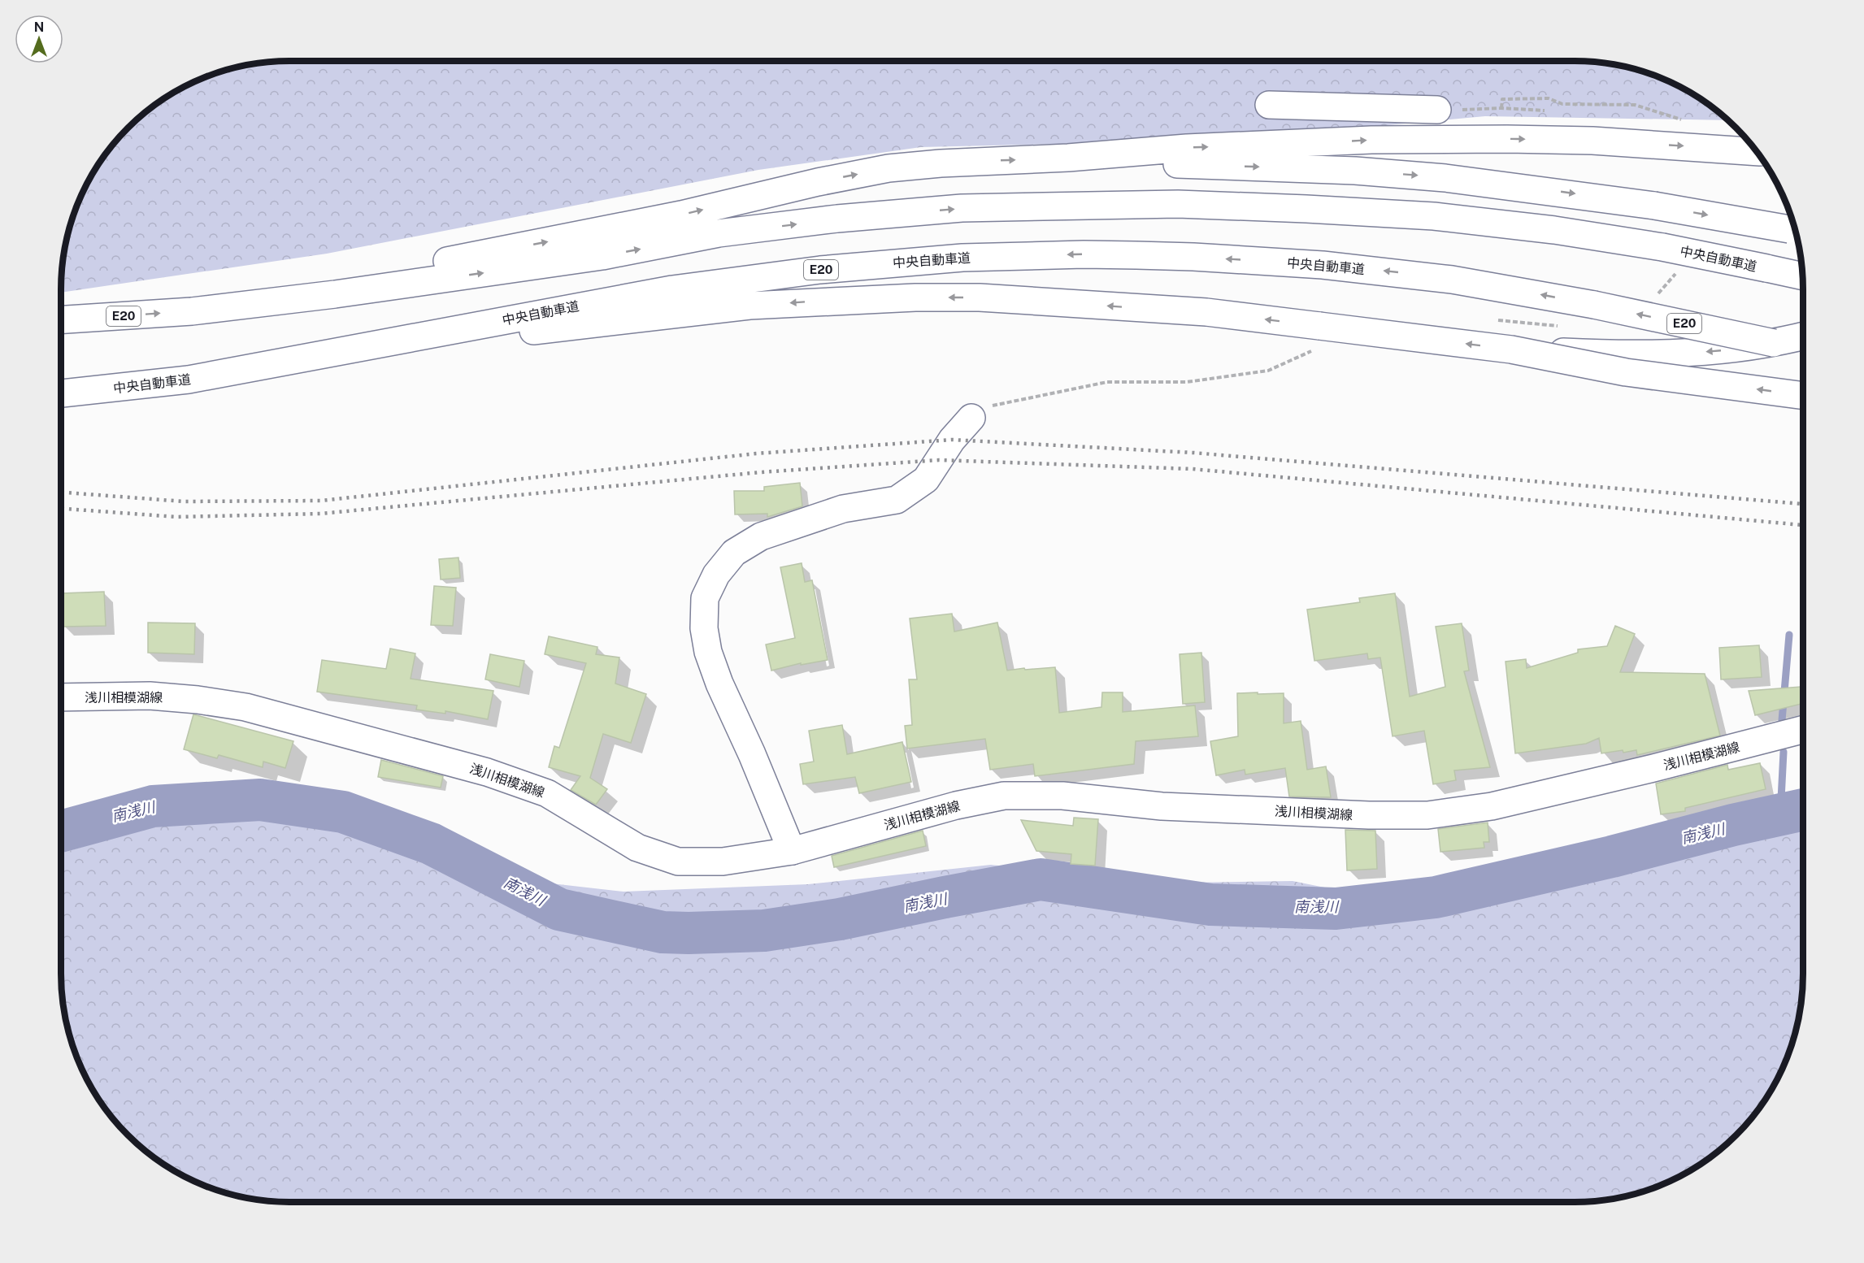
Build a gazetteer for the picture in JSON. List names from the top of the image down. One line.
{"streets":{"main road":["中央自動車道","E20","浅川相模湖線"]},"water":["南浅川"],"north":"top"}
